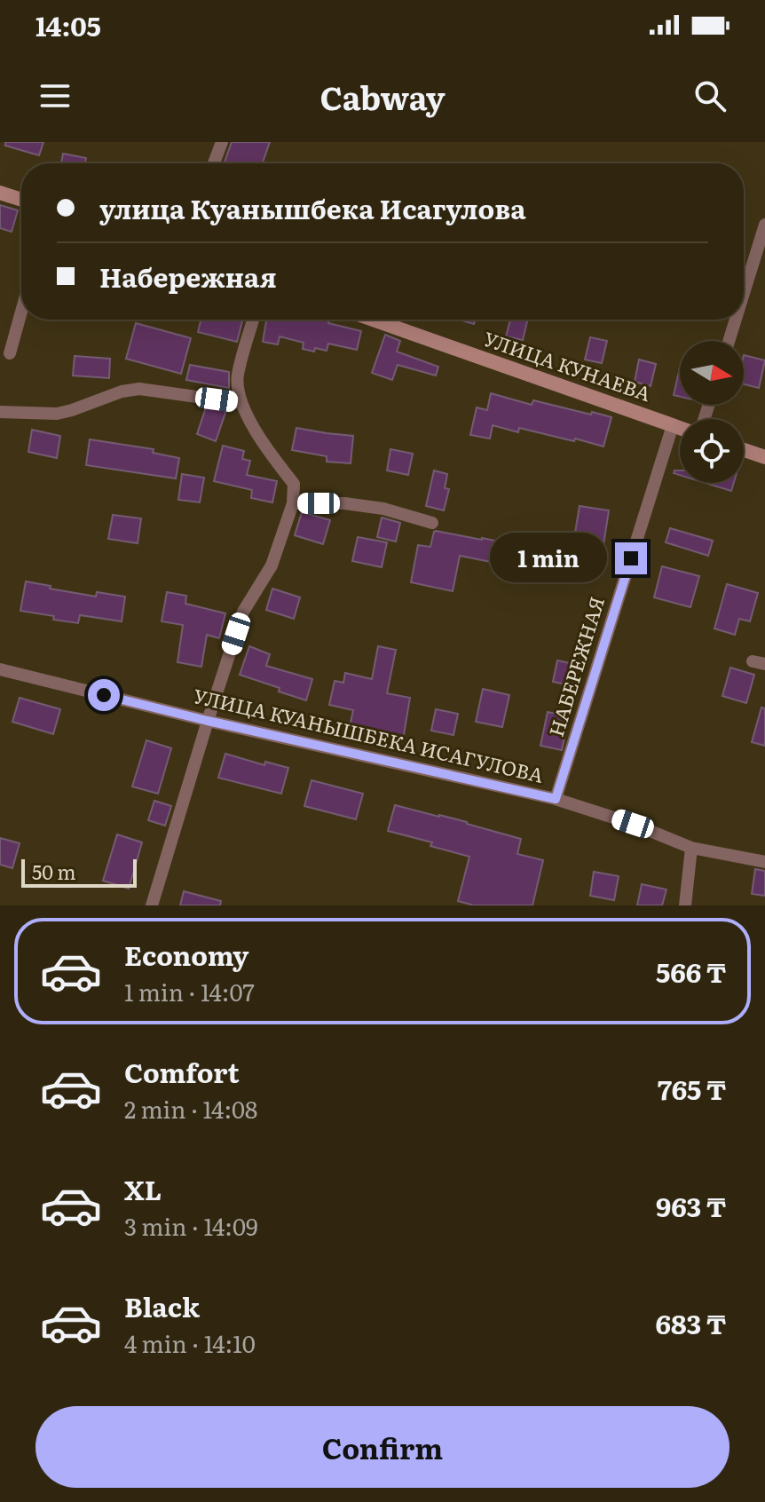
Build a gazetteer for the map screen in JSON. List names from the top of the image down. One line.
{"streets":{"main road":["УЛИЦА КУНАЕВА"],"street":["НАБЕРЕЖНАЯ","УЛИЦА КУАНЫШБЕКА ИСАГУЛОВА"]},"crossings":[["УЛИЦА КУНАЕВА","НАБЕРЕЖНАЯ"],["НАБЕРЕЖНАЯ","УЛИЦА КУАНЫШБЕКА ИСАГУЛОВА"]],"scale_bar":"50 m","north":"right","page":{"status":"14:05","header":"Cabway","banner":["улица Куанышбека Исагулова","Набережная"],"bubble":"1 min","scale":"50 m","list":[{"name":"Economy","note":"1 min · 14:07","value":"566 ₸"},{"name":"Comfort","note":"2 min · 14:08","value":"765 ₸"},{"name":"XL","note":"3 min · 14:09","value":"963 ₸"},{"name":"Black","note":"4 min · 14:10","value":"683 ₸"}],"buttons":"Confirm"}}
